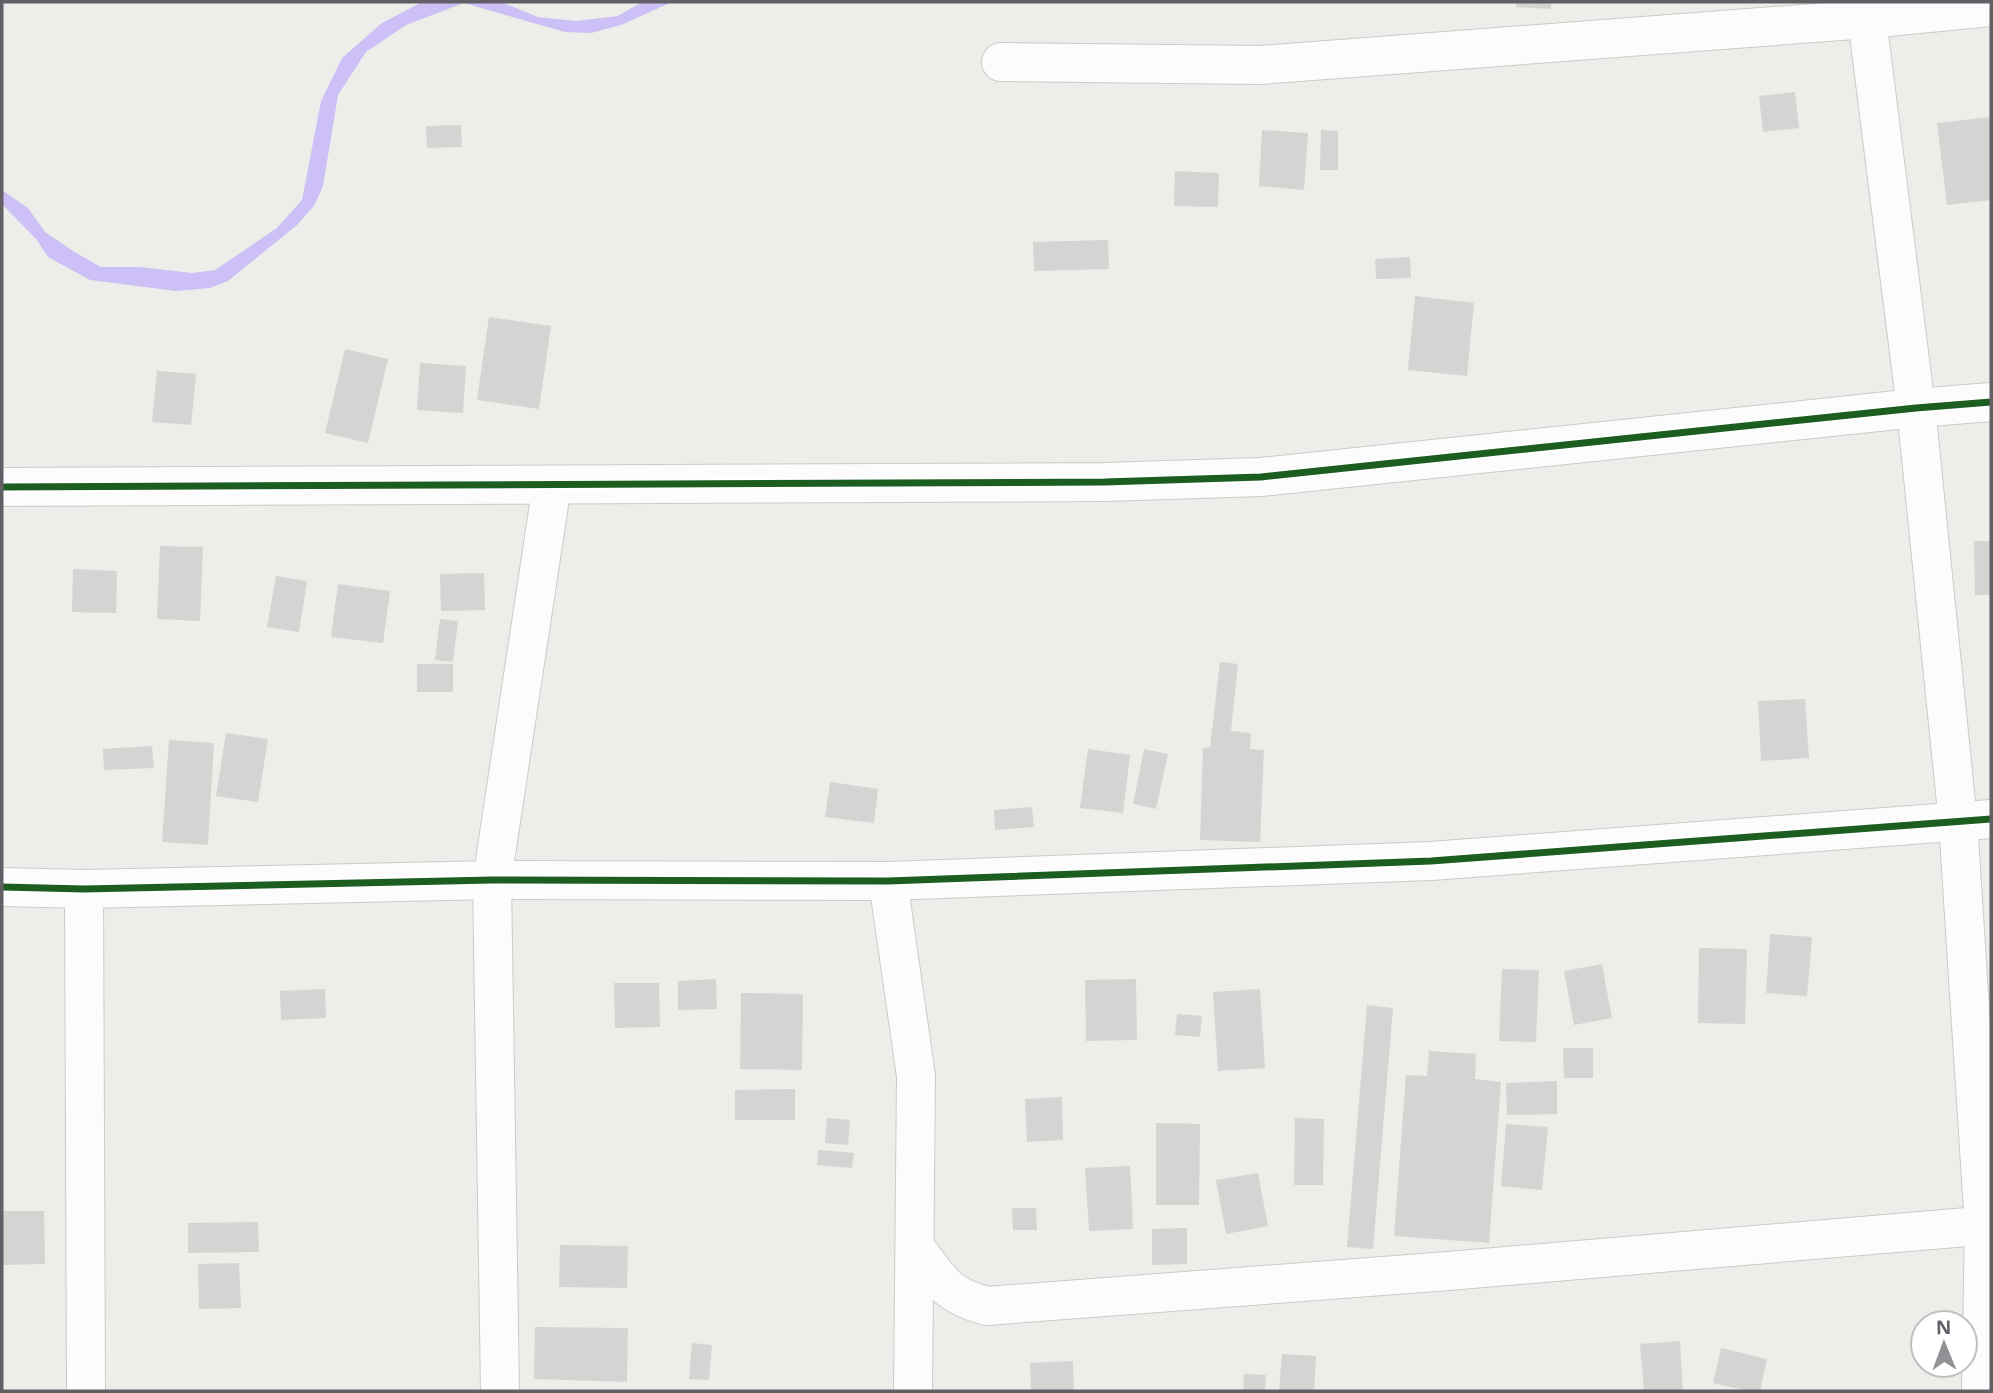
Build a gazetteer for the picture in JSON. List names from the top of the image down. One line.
{"north":"top"}
